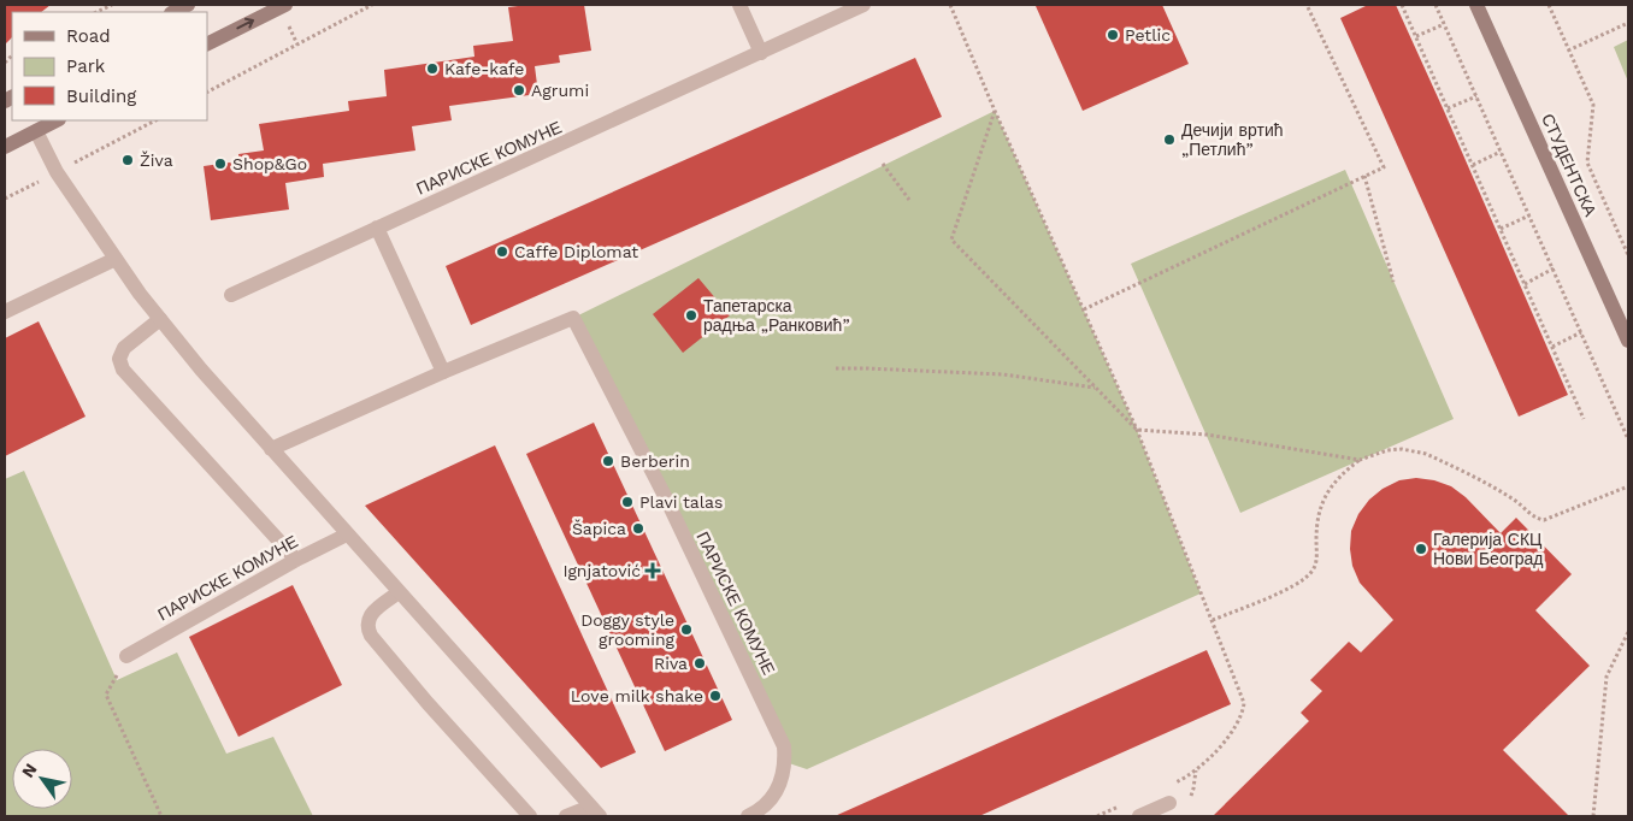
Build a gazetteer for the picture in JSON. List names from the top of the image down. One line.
{"streets":{"street":["ПАРИСКЕ КОМУНЕ","СТУДЕНТСКА"]},"places":{"other":["Petlic","Kafe-kafe","Agrumi","Дечији вртић „Петлић”","Živa","Shop&Go","Caffe Diplomat","Тапетарска радња „Ранковић”","Berberin","Plavi talas","Šapica","Галерија СКЦ Нови Београд","Doggy style grooming","Riva","Love milk shake"],"health":["Ignjatović"]},"legend":["Road","Park","Building"],"north":"top left"}
